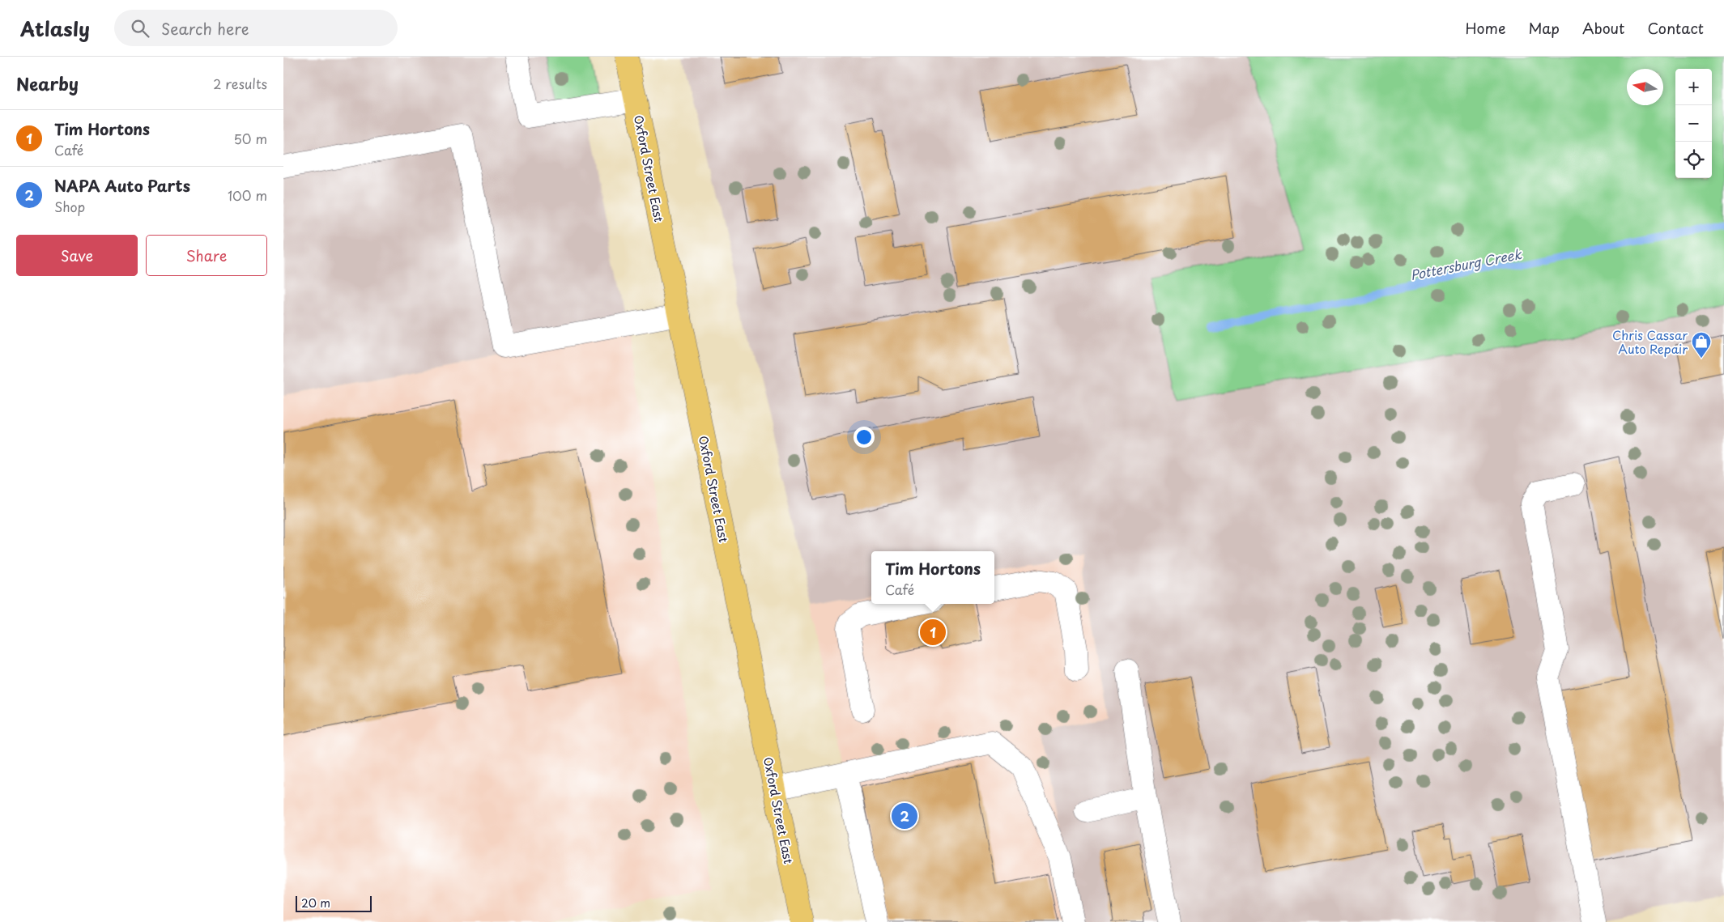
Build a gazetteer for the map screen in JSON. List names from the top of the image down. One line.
{"streets":{"main road":["Oxford Street East"]},"water":["Pottersburg Creek"],"places":{"shop":["Chris Cassar Auto Repair"]},"scale_bar":"20 m","north":"left","page":{"header":"Atlasly","search":"Search here","nav":["Home","Map","About","Contact"],"heading":["Nearby","2 results"],"map_buttons":["+","−"],"list":[{"mark":"1","name":"Tim Hortons","note":"Café","value":"50 m"},{"mark":"2","name":"NAPA Auto Parts","note":"Shop","value":"100 m"}],"buttons":["Save","Share"],"popup":["Tim Hortons","Café"],"pins":["1","2"],"scale":"20 m"}}
